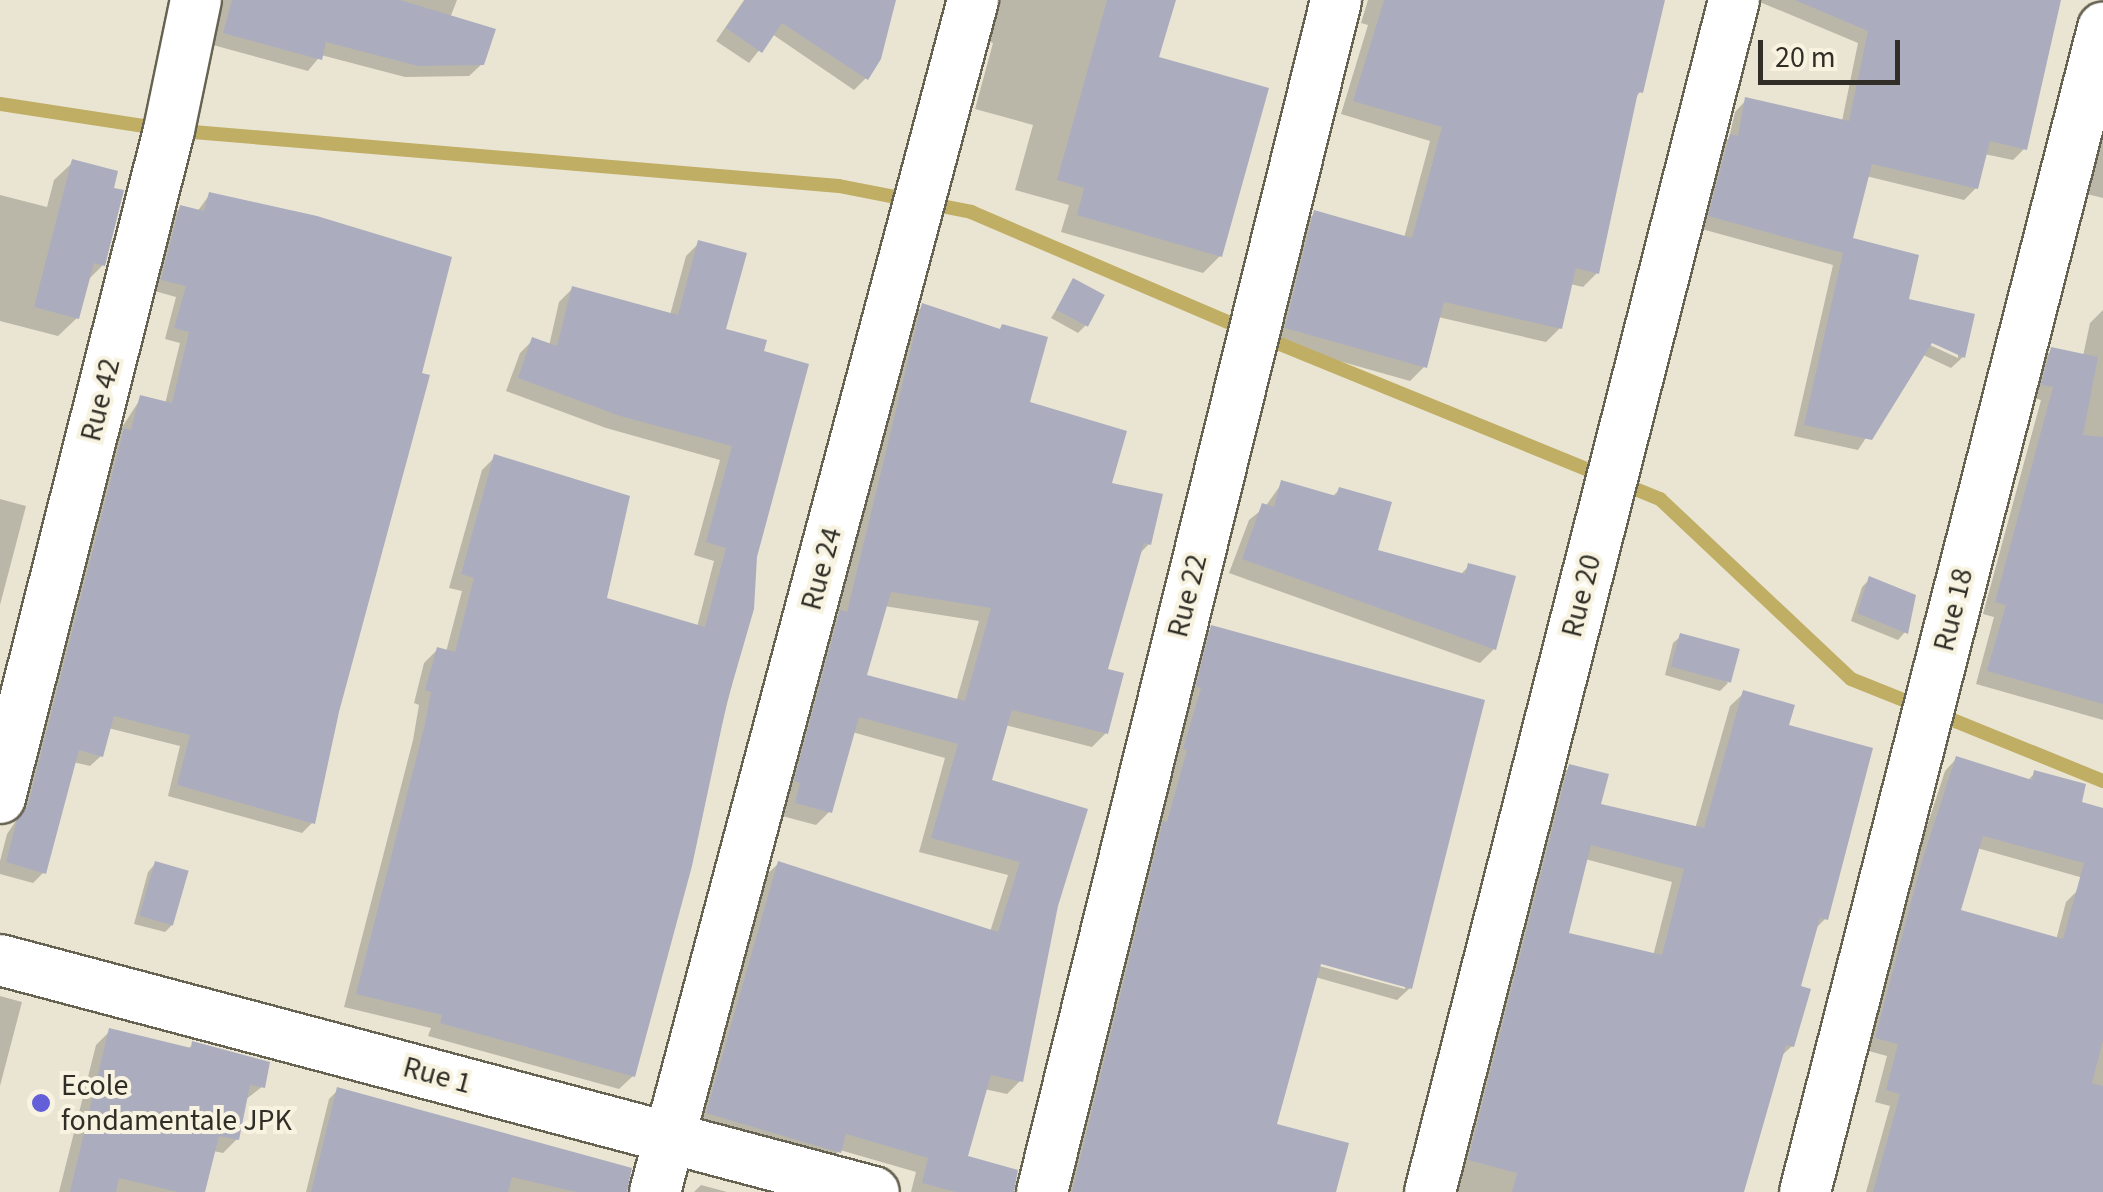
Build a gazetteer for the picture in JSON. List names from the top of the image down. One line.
{"streets":{"street":["Rue 42","Rue 24","Rue 22","Rue 20","Rue 18","Rue 1"]},"crossings":[["Rue 24","Rue 1"]],"places":["Ecole fondamentale JPK"],"scale_bar":"20 m"}
